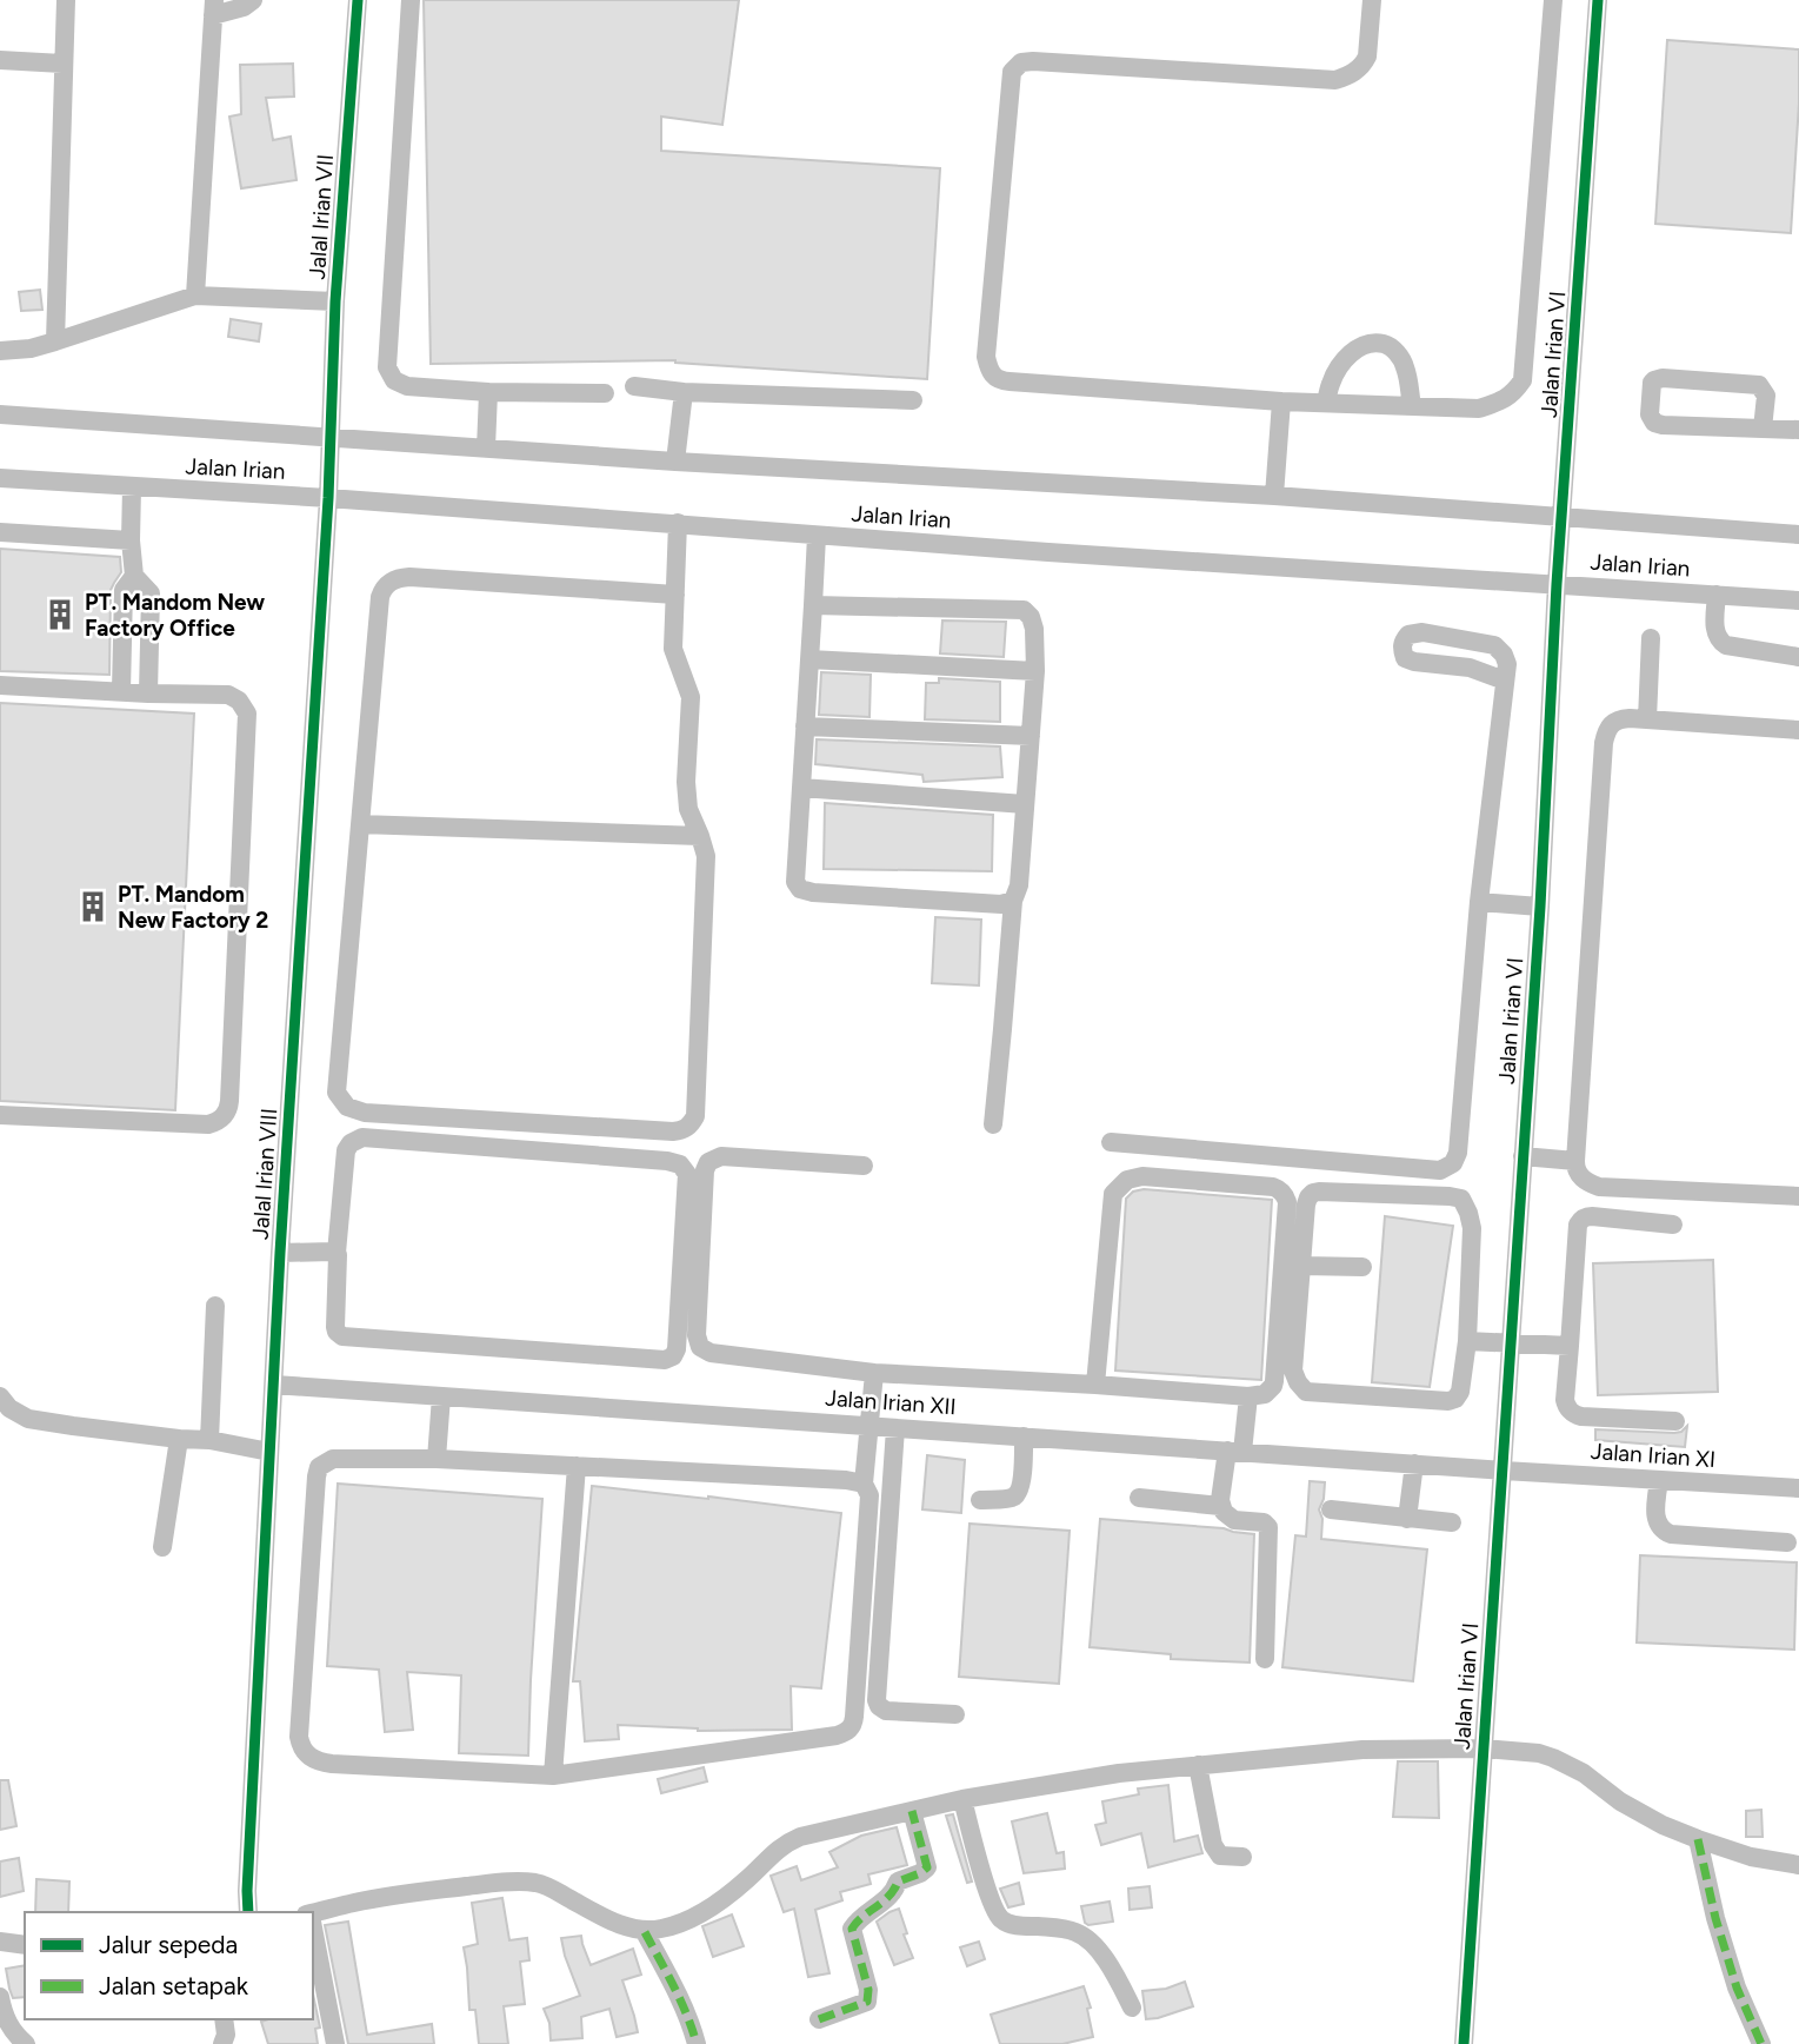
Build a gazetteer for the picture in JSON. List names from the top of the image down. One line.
{"streets":{"street":["Jalal Irian VII","Jalan Irian VI","Jalan Irian","Jalal Irian VIII","Jalan Irian XII","Jalan Irian XI"]},"crossings":[["Jalal Irian VII","Jalan Irian"],["Jalal Irian VII","Jalal Irian VIII"],["Jalan Irian VI","Jalan Irian"],["Jalan Irian VI","Jalan Irian XII"],["Jalan Irian VI","Jalan Irian XI"],["Jalan Irian","Jalal Irian VIII"],["Jalal Irian VIII","Jalan Irian XII"],["Jalan Irian XII","Jalan Irian XI"]],"places":{"building":["PT. Mandom New Factory Office","PT. Mandom New Factory 2"]},"legend":["Jalur sepeda","Jalan setapak"]}
